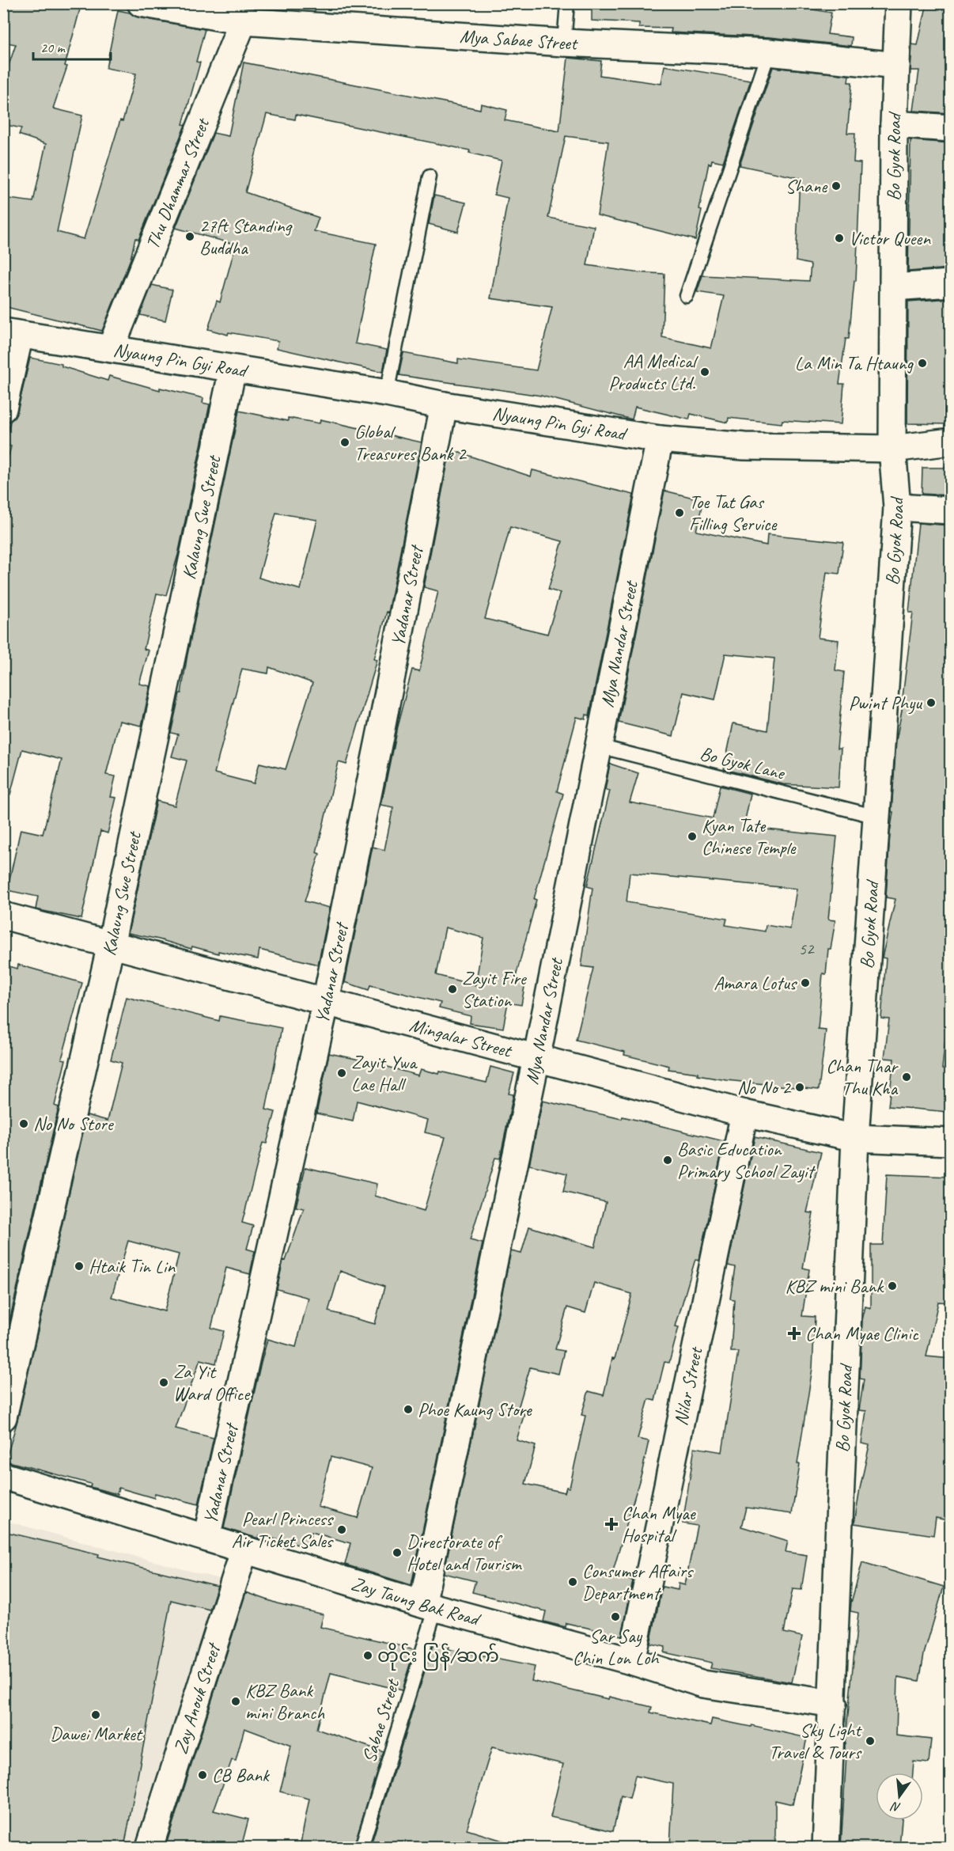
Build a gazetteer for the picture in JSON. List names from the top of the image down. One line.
{"streets":{"street":["Mya Sabae Street","Bo Gyok Road","Thu Dhammar Street","Nyaung Pin Gyi Road","Kalaung Swe Street","Yadanar Street","Mya Nandar Street","Mingalar Street","Nilar Street","Zay Taung Bak Road","Zay Anouk Street"],"lane":["Bo Gyok Lane","Sabae Street"]},"crossings":[["Mya Sabae Street","Bo Gyok Road"],["Mya Sabae Street","Thu Dhammar Street"],["Bo Gyok Road","Nyaung Pin Gyi Road"],["Bo Gyok Road","Bo Gyok Lane"],["Bo Gyok Road","Mingalar Street"],["Bo Gyok Road","Zay Taung Bak Road"],["Thu Dhammar Street","Nyaung Pin Gyi Road"],["Nyaung Pin Gyi Road","Kalaung Swe Street"],["Nyaung Pin Gyi Road","Yadanar Street"],["Nyaung Pin Gyi Road","Mya Nandar Street"],["Kalaung Swe Street","Mingalar Street"],["Yadanar Street","Mingalar Street"],["Yadanar Street","Zay Taung Bak Road"],["Mya Nandar Street","Bo Gyok Lane"],["Mya Nandar Street","Mingalar Street"],["Mya Nandar Street","Zay Taung Bak Road"],["Mya Nandar Street","Sabae Street"],["Mingalar Street","Nilar Street"],["Nilar Street","Zay Taung Bak Road"],["Zay Taung Bak Road","Zay Anouk Street"],["Zay Taung Bak Road","Sabae Street"]],"places":{"other":["Shane","27ft Standing Buddha","Victor Queen","La Min Ta Htaung","AA Medical Products Ltd.","Global Treasures Bank 2","Toe Tat Gas Filling Service","Pwint Phyu","Kyan Tate Chinese Temple","Amara Lotus","Zayit Fire Station","Zayit Ywa Lae Hall","Chan Thar Thu Kha","No No 2","No No Store","Basic Education Primary School Zayit","Htaik Tin Lin","KBZ mini Bank","Za Yit Ward Office","Phoe Kaung Store","Pearl Princess Air Ticket Sales","Directorate of Hotel and Tourism","Consumer Affairs Department","Sar Say Chin Lon Loh","တိုင်း ပြန်/ဆက်","KBZ Bank mini Branch","Dawei Market","Sky Light Travel & Tours","CB Bank"],"health":["Chan Myae Clinic","Chan Myae Hospital"]},"house_numbers":["52"],"scale_bar":"20 m","north":"bottom"}
